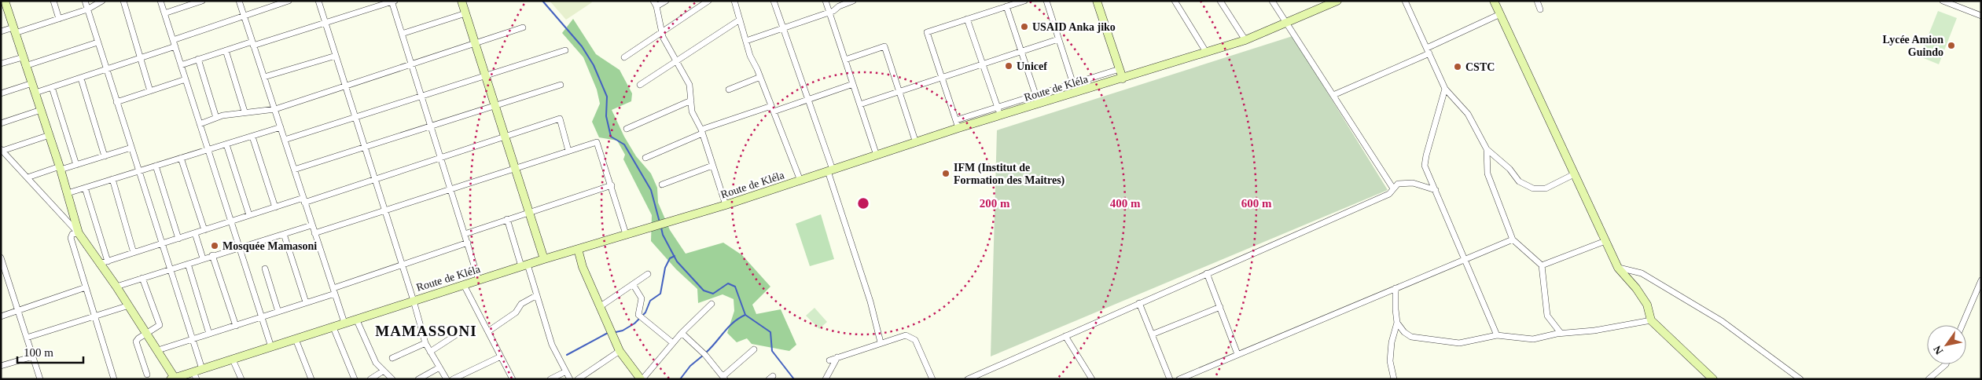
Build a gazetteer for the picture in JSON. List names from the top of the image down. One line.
{"streets":{"street":["Route de Kléla"]},"districts":["MAMASSONI"],"places":["USAID Anka jiko","Lycée Amion Guindo","Unicef","CSTC","IFM (Institut de Formation des Maitres)","Mosquée Mamasoni"],"scale_bar":"100 m","north":"bottom left","rings":["200 m","400 m","600 m"]}
